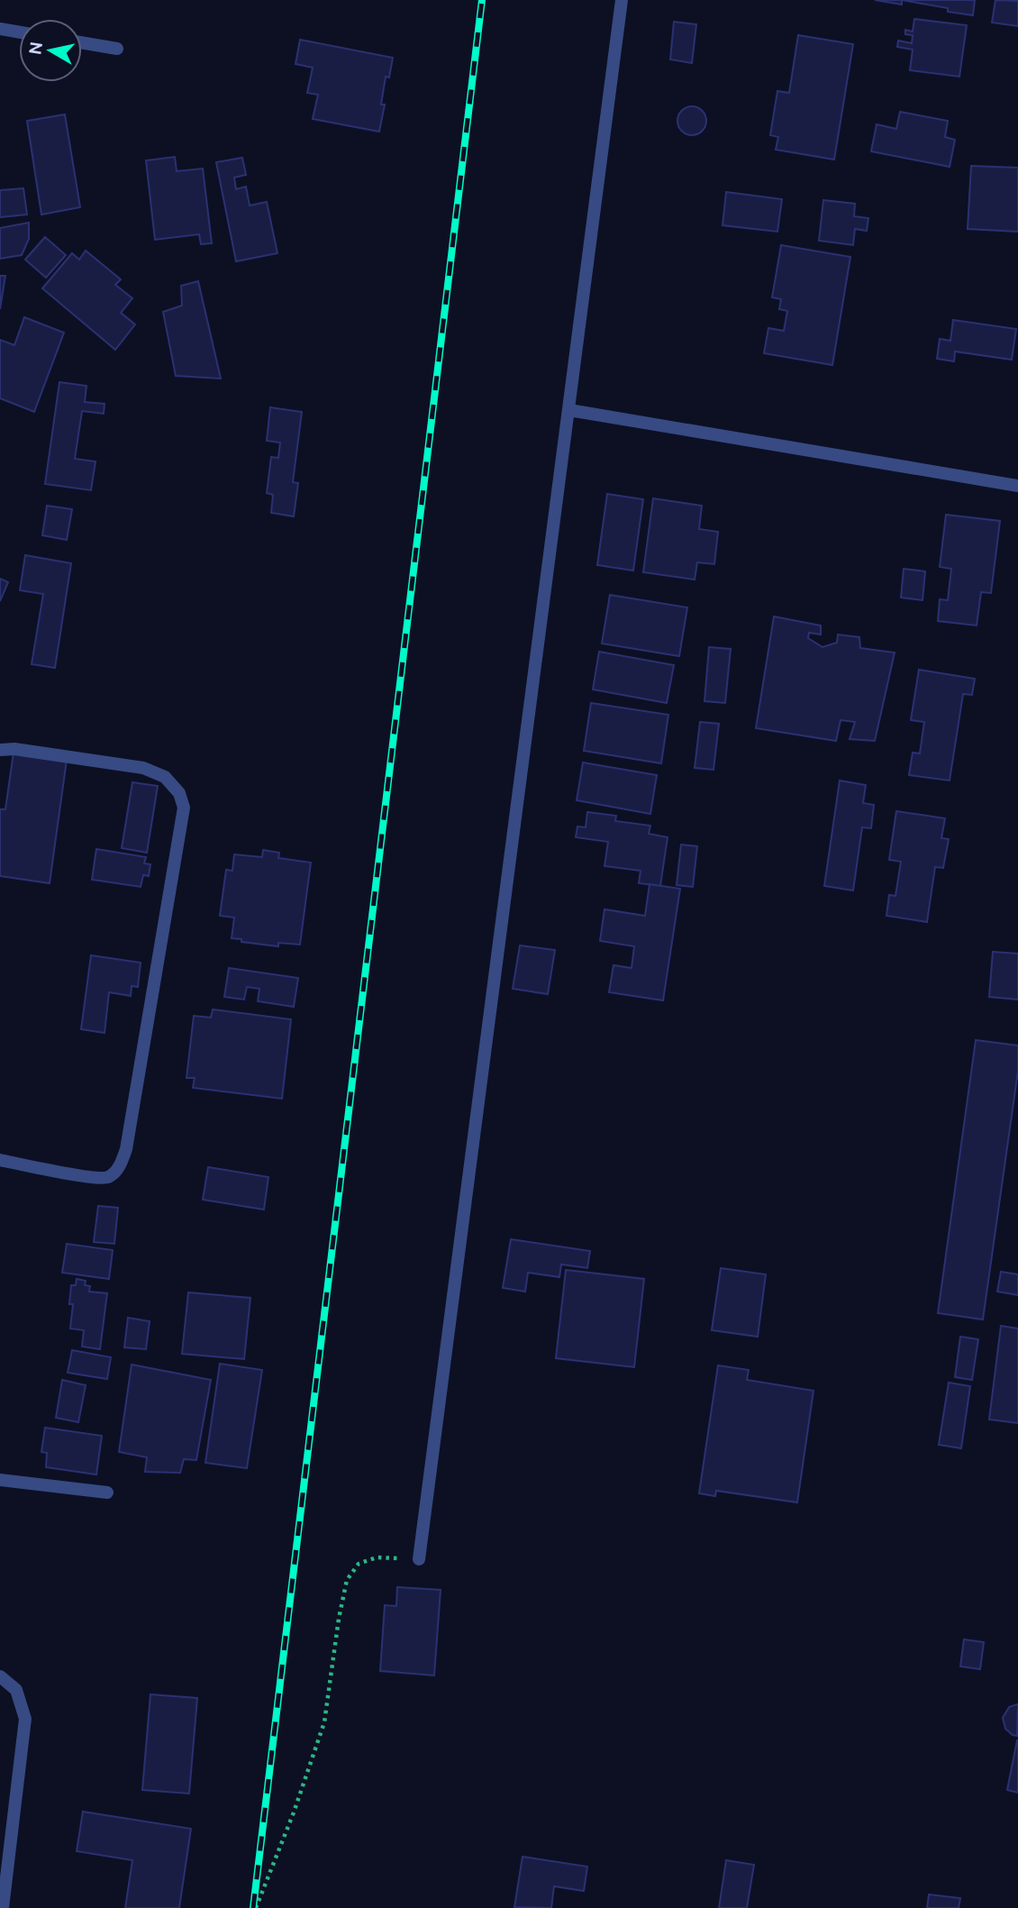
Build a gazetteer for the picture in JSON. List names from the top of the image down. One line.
{"north":"left"}
